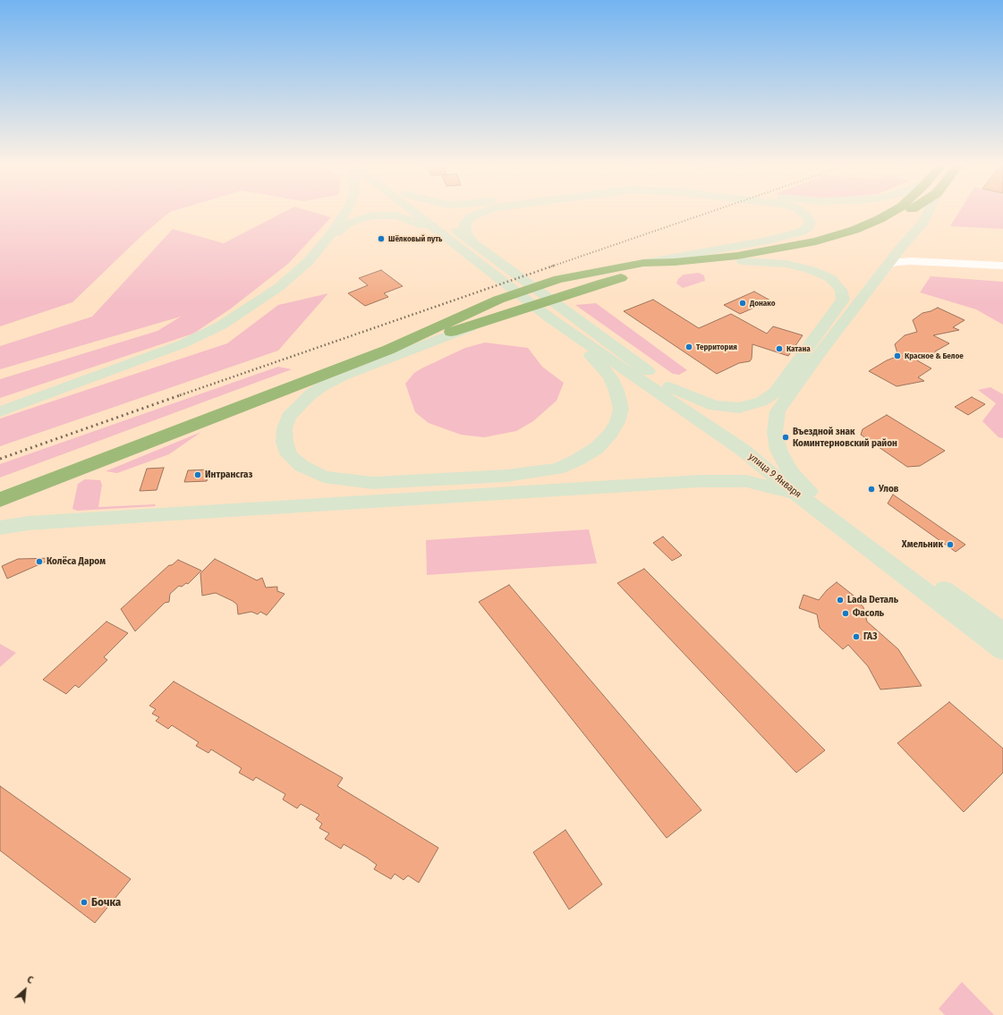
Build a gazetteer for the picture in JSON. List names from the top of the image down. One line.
{"streets":{"main road":["улица 9 Января"]},"places":["Шёлковый путь","Донако","Территория","Катана","Красное & Белое","Въездной знак Коминтерновский район","Интрансгаз","Улов","Хмельник","Колёса Даром","Lada Dеталь","Фасоль","ГАЗ","Бочка"],"north":"top right"}
